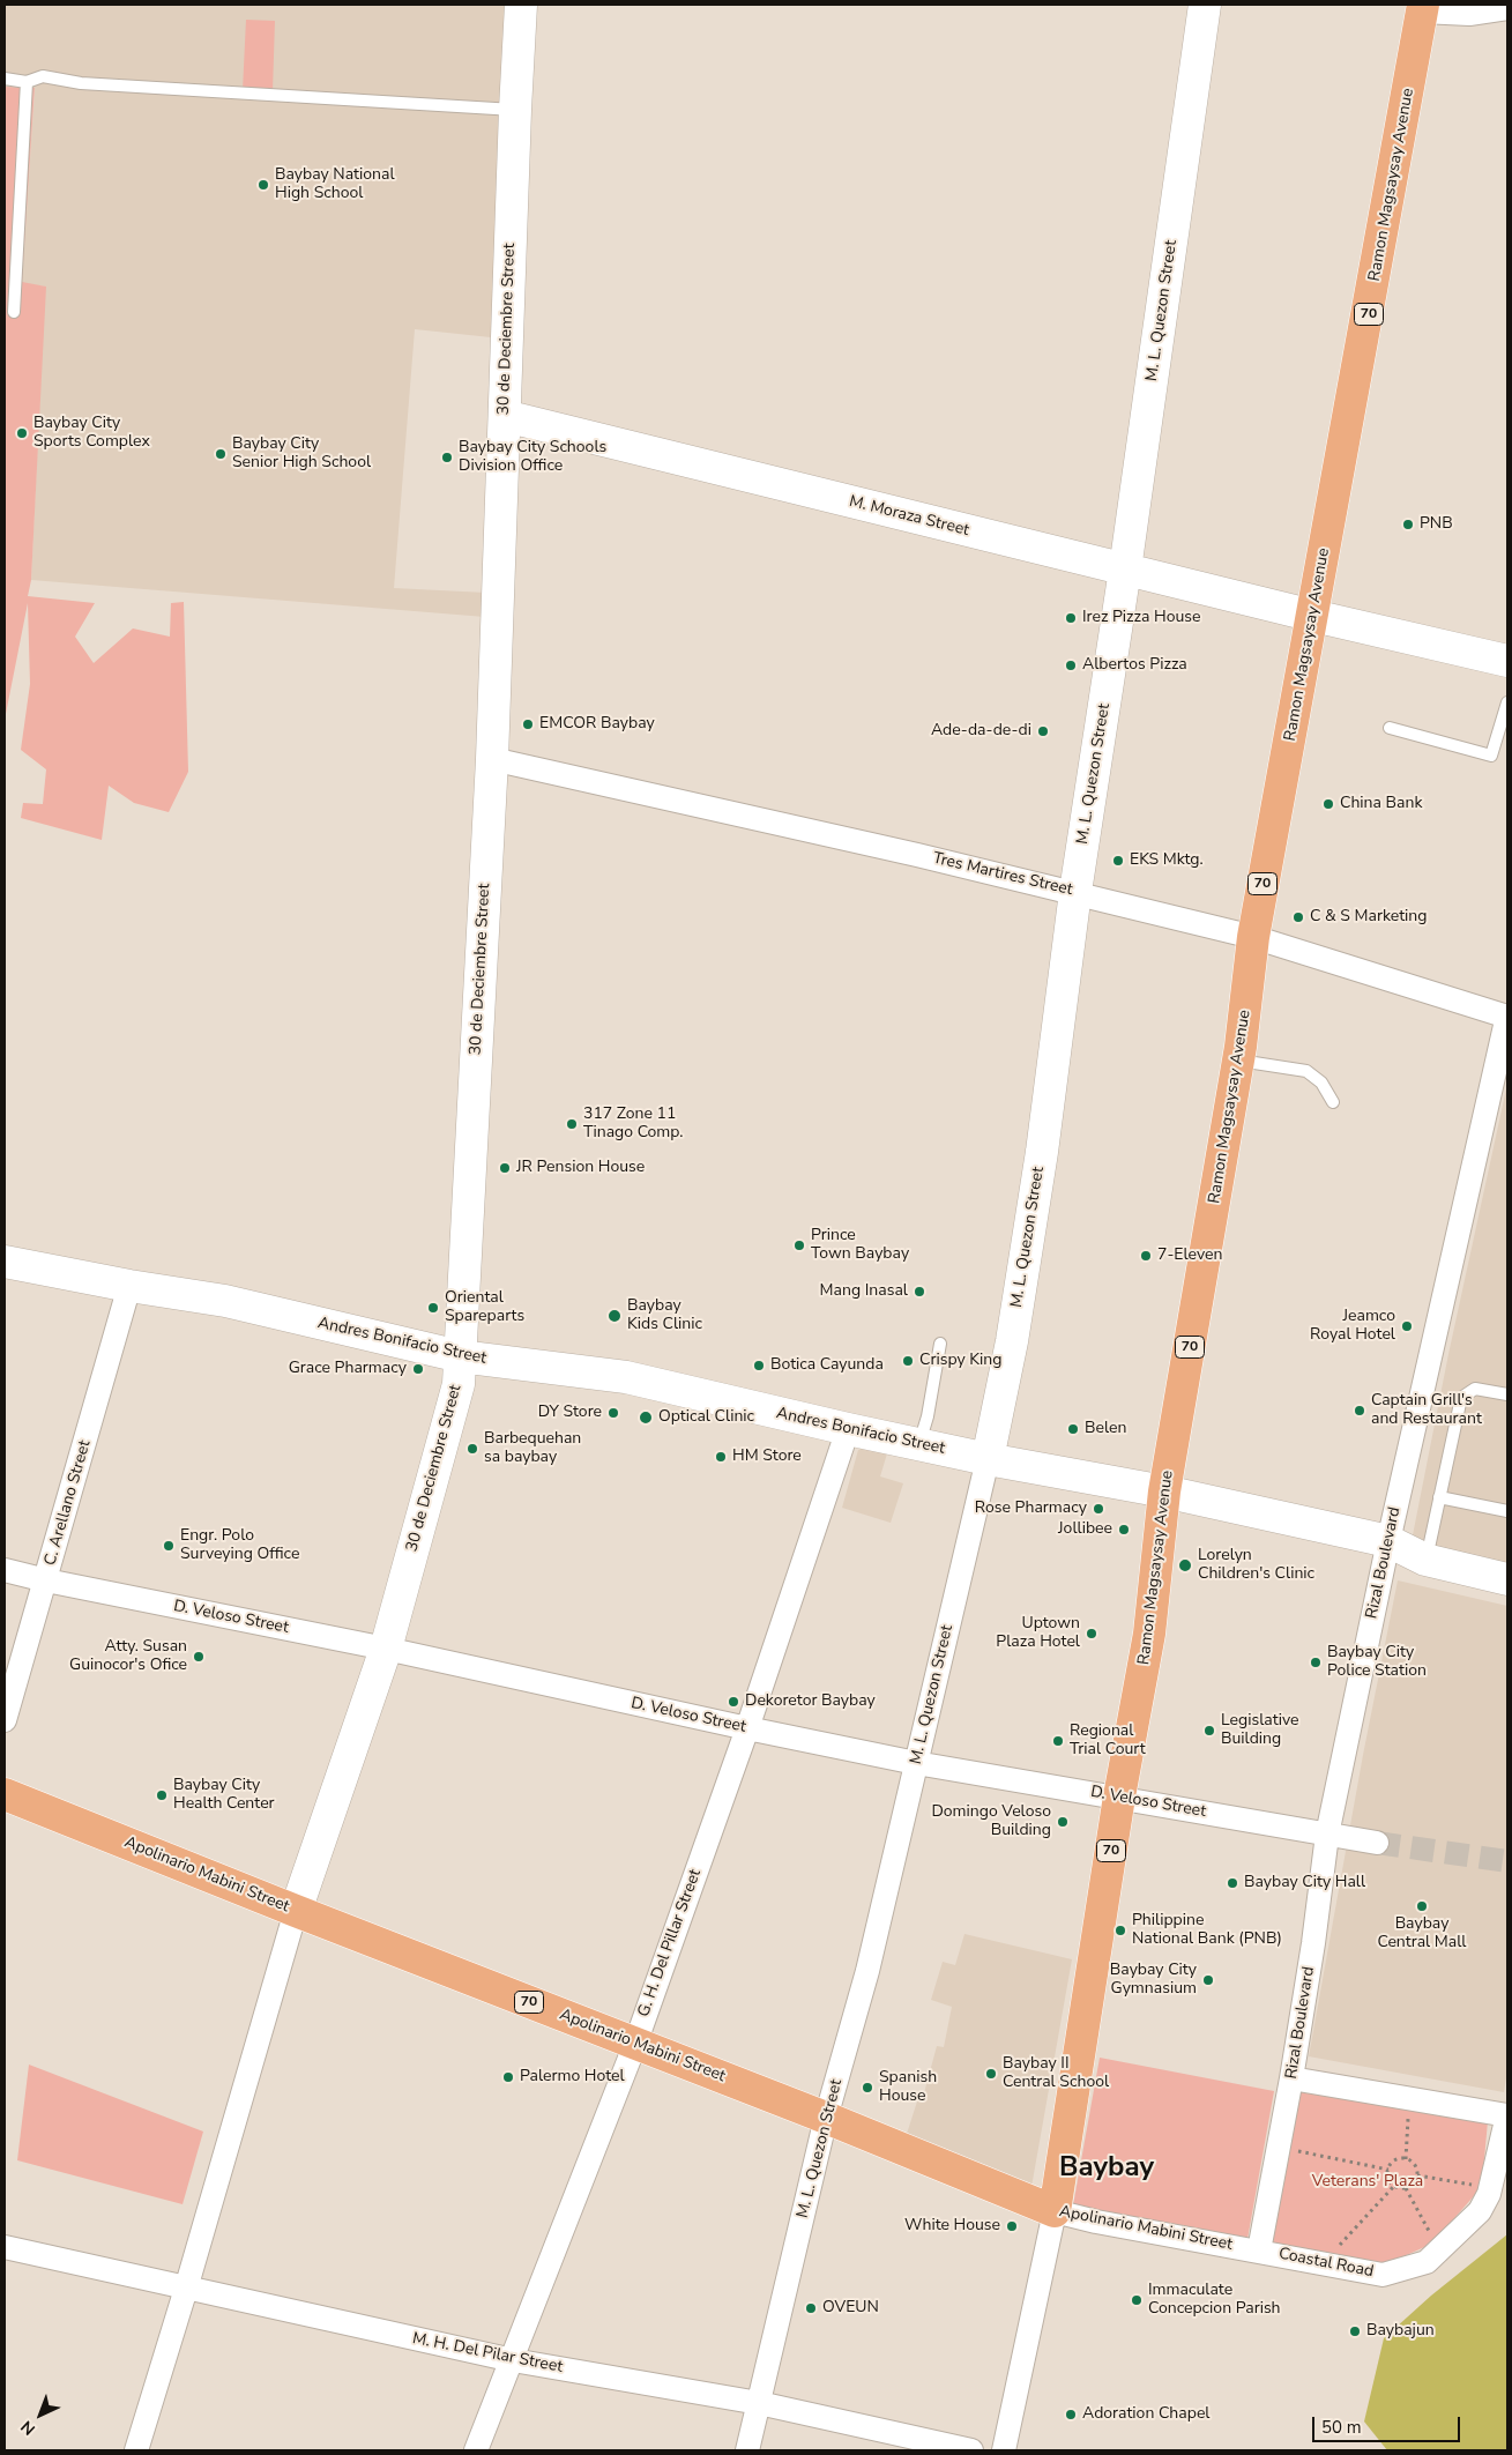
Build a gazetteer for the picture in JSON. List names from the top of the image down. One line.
{"streets":{"main road":["Ramon Magsaysay Avenue","70","Apolinario Mabini Street"],"street":["M. L. Quezon Street","30 de Deciembre Street","M. Moraza Street","Tres Martires Street","Andres Bonifacio Street","C. Arellano Street","Rizal Boulevard","D. Veloso Street","G. H. Del Pillar Street","Coastal Road","M. H. Del Pilar Street"]},"crossings":[["Ramon Magsaysay Avenue","M. Moraza Street"],["Ramon Magsaysay Avenue","Tres Martires Street"],["Ramon Magsaysay Avenue","Andres Bonifacio Street"],["Ramon Magsaysay Avenue","D. Veloso Street"],["Ramon Magsaysay Avenue","Apolinario Mabini Street"],["M. L. Quezon Street","M. Moraza Street"],["M. L. Quezon Street","Tres Martires Street"],["M. L. Quezon Street","Andres Bonifacio Street"],["M. L. Quezon Street","D. Veloso Street"],["M. L. Quezon Street","Apolinario Mabini Street"],["M. L. Quezon Street","M. H. Del Pilar Street"],["30 de Deciembre Street","M. Moraza Street"],["30 de Deciembre Street","Tres Martires Street"],["30 de Deciembre Street","Andres Bonifacio Street"],["30 de Deciembre Street","D. Veloso Street"],["30 de Deciembre Street","Apolinario Mabini Street"],["Tres Martires Street","Rizal Boulevard"],["Andres Bonifacio Street","C. Arellano Street"],["Andres Bonifacio Street","Rizal Boulevard"],["Andres Bonifacio Street","G. H. Del Pillar Street"],["C. Arellano Street","D. Veloso Street"],["Rizal Boulevard","D. Veloso Street"],["Rizal Boulevard","Apolinario Mabini Street"],["Rizal Boulevard","Coastal Road"],["D. Veloso Street","G. H. Del Pillar Street"],["Apolinario Mabini Street","G. H. Del Pillar Street"],["Apolinario Mabini Street","Coastal Road"],["G. H. Del Pillar Street","M. H. Del Pilar Street"]],"districts":["Baybay"],"parks":["Veterans' Plaza"],"places":["Baybay National High School","Baybay City Sports Complex","Baybay City Senior High School","Baybay City Schools Division Office","PNB","Irez Pizza House","Albertos Pizza","EMCOR Baybay","Ade-da-de-di","China Bank","EKS Mktg.","C & S Marketing","317 Zone 11 Tinago Comp.","JR Pension House","Prince Town Baybay","7-Eleven","Mang Inasal","Oriental Spareparts","Baybay Kids Clinic","Jeamco Royal Hotel","Crispy King","Botica Cayunda","Grace Pharmacy","Captain Grill's and Restaurant","DY Store","Optical Clinic","Belen","Barbequehan sa baybay","HM Store","Rose Pharmacy","Jollibee","Engr. Polo Surveying Office","Lorelyn Children's Clinic","Uptown Plaza Hotel","Atty. Susan Guinocor's Ofice","Baybay City Police Station","Dekoretor Baybay","Legislative Building","Regional Trial Court","Baybay City Health Center","Domingo Veloso Building","Baybay City Hall","Baybay Central Mall","Philippine National Bank (PNB)","Baybay City Gymnasium","Baybay II Central School","Palermo Hotel","Spanish House","White House","Immaculate Concepcion Parish","OVEUN","Baybajun","Adoration Chapel"],"scale_bar":"50 m","north":"bottom left"}
